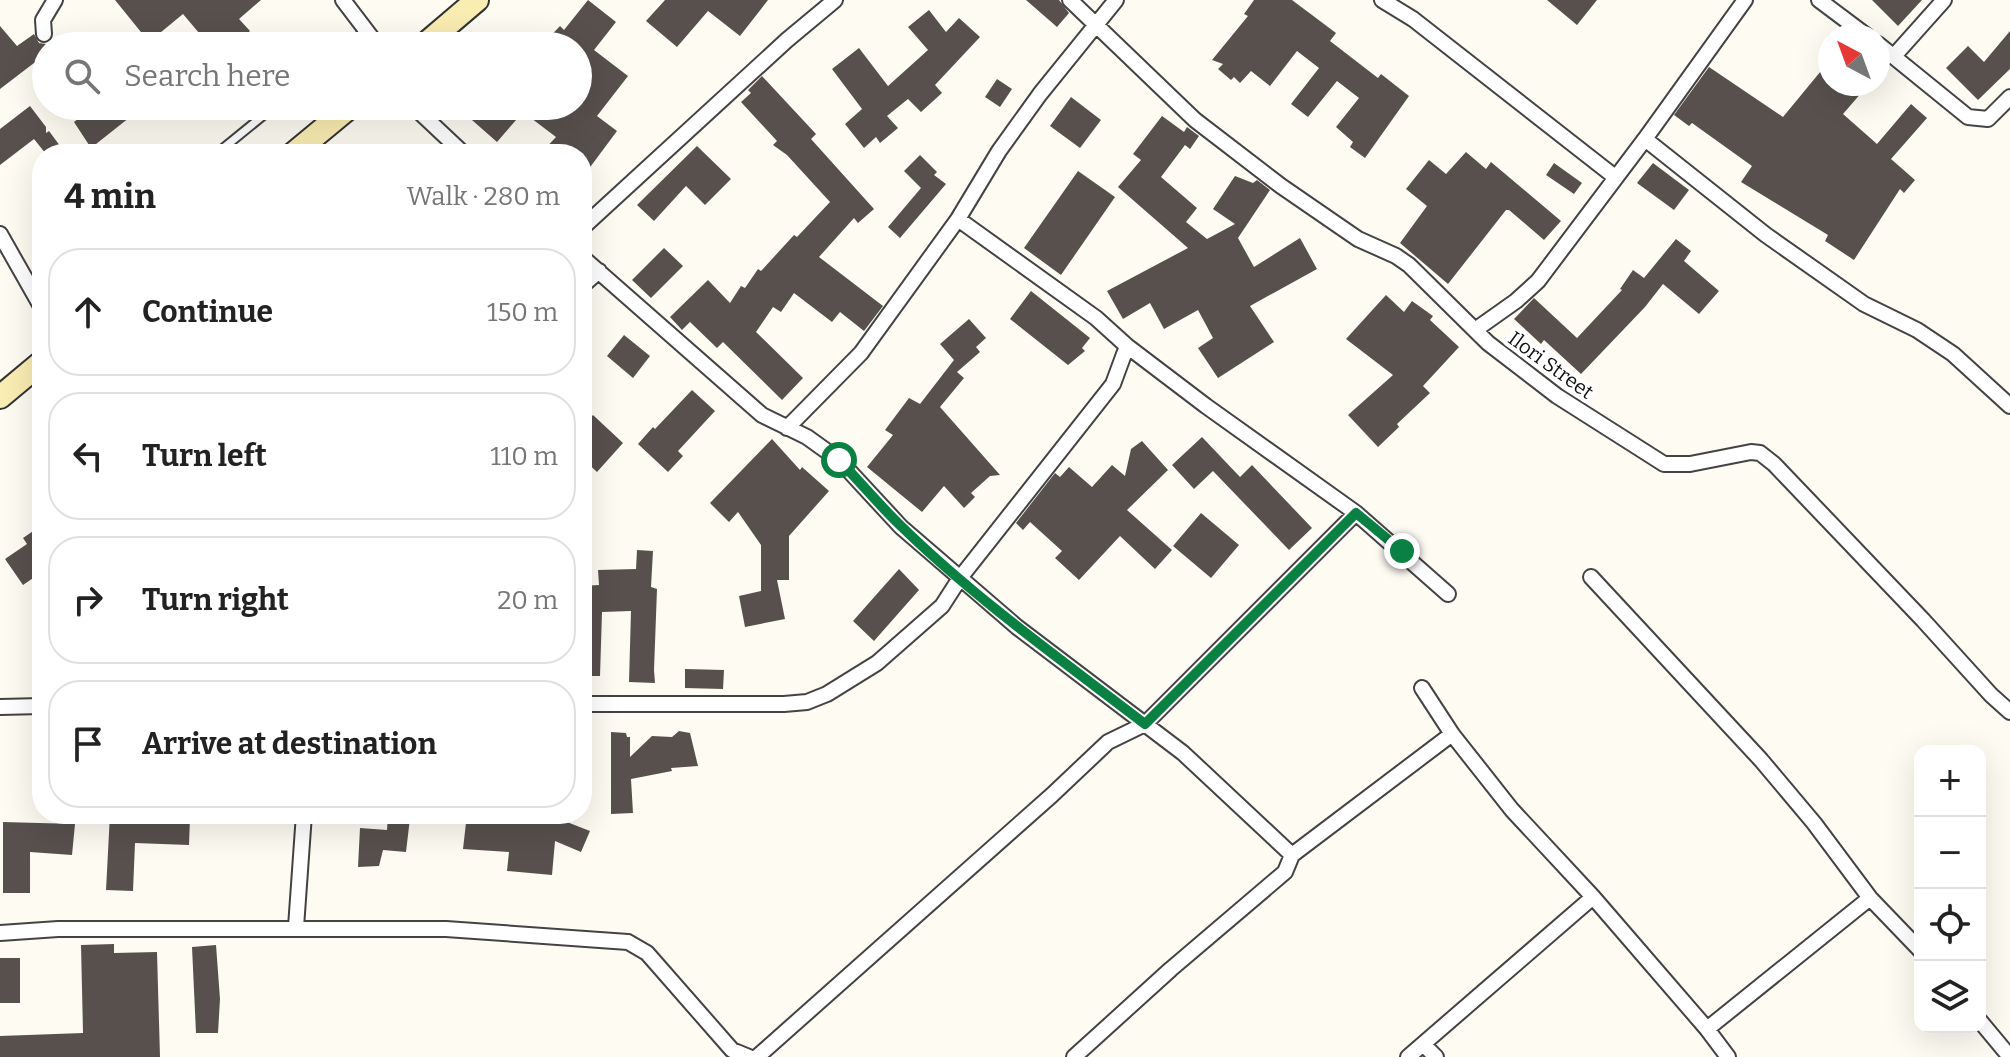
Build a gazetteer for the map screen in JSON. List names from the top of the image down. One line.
{"streets":{"street":["Ilori Street"]},"north":"top left","page":{"search":"Search here","heading":["4 min","Walk · 280 m"],"list":[["Continue","150 m"],["Turn left","110 m"],["Turn right","20 m"],"Arrive at destination"],"map_buttons":["+","−"]}}
